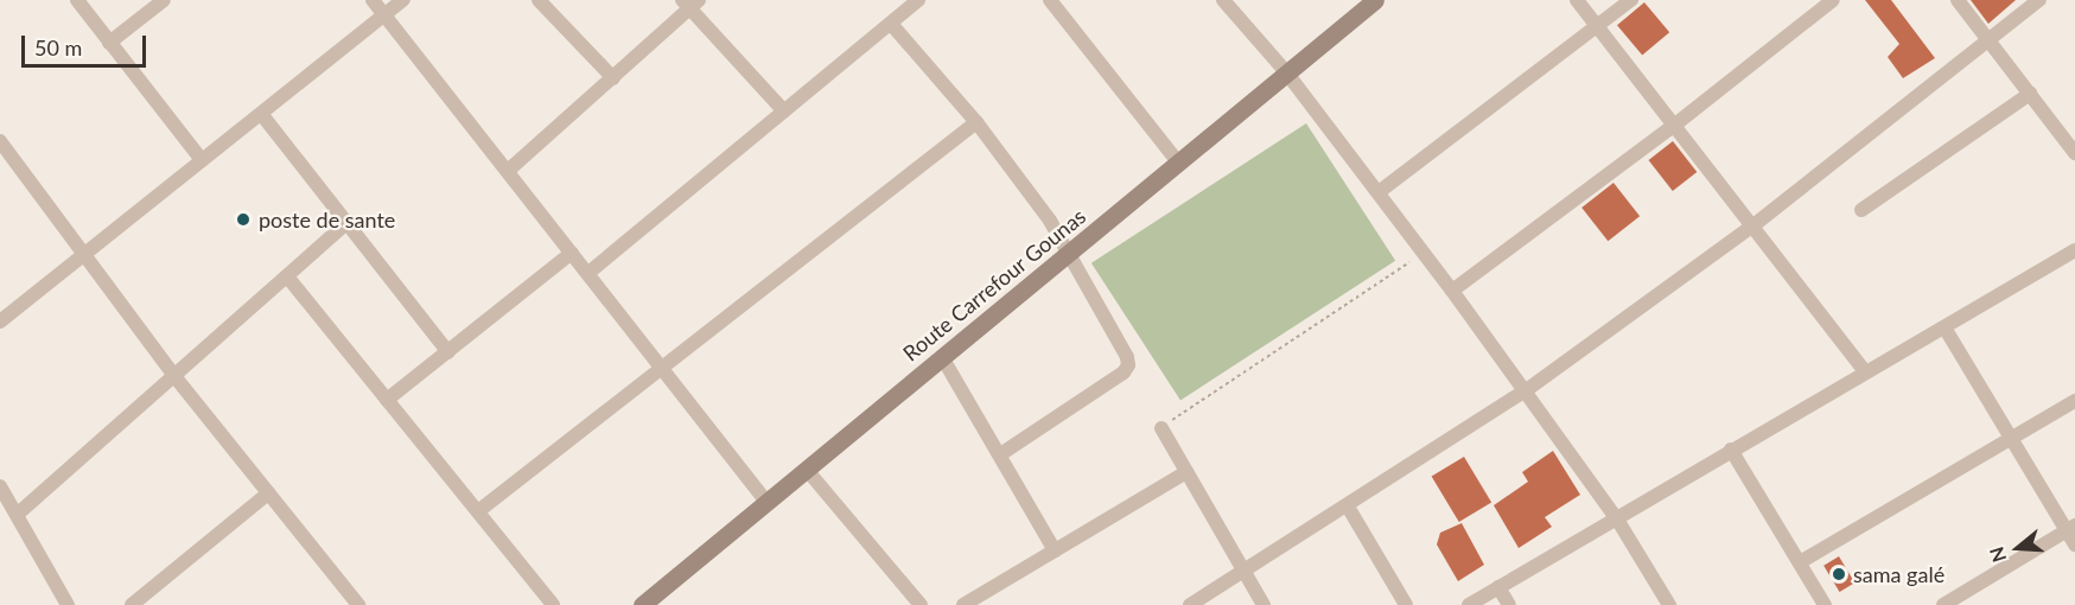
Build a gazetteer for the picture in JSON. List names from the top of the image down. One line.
{"streets":{"main road":["Route Carrefour Gounas"]},"places":["poste de sante","sama galé"],"scale_bar":"50 m","north":"left"}
